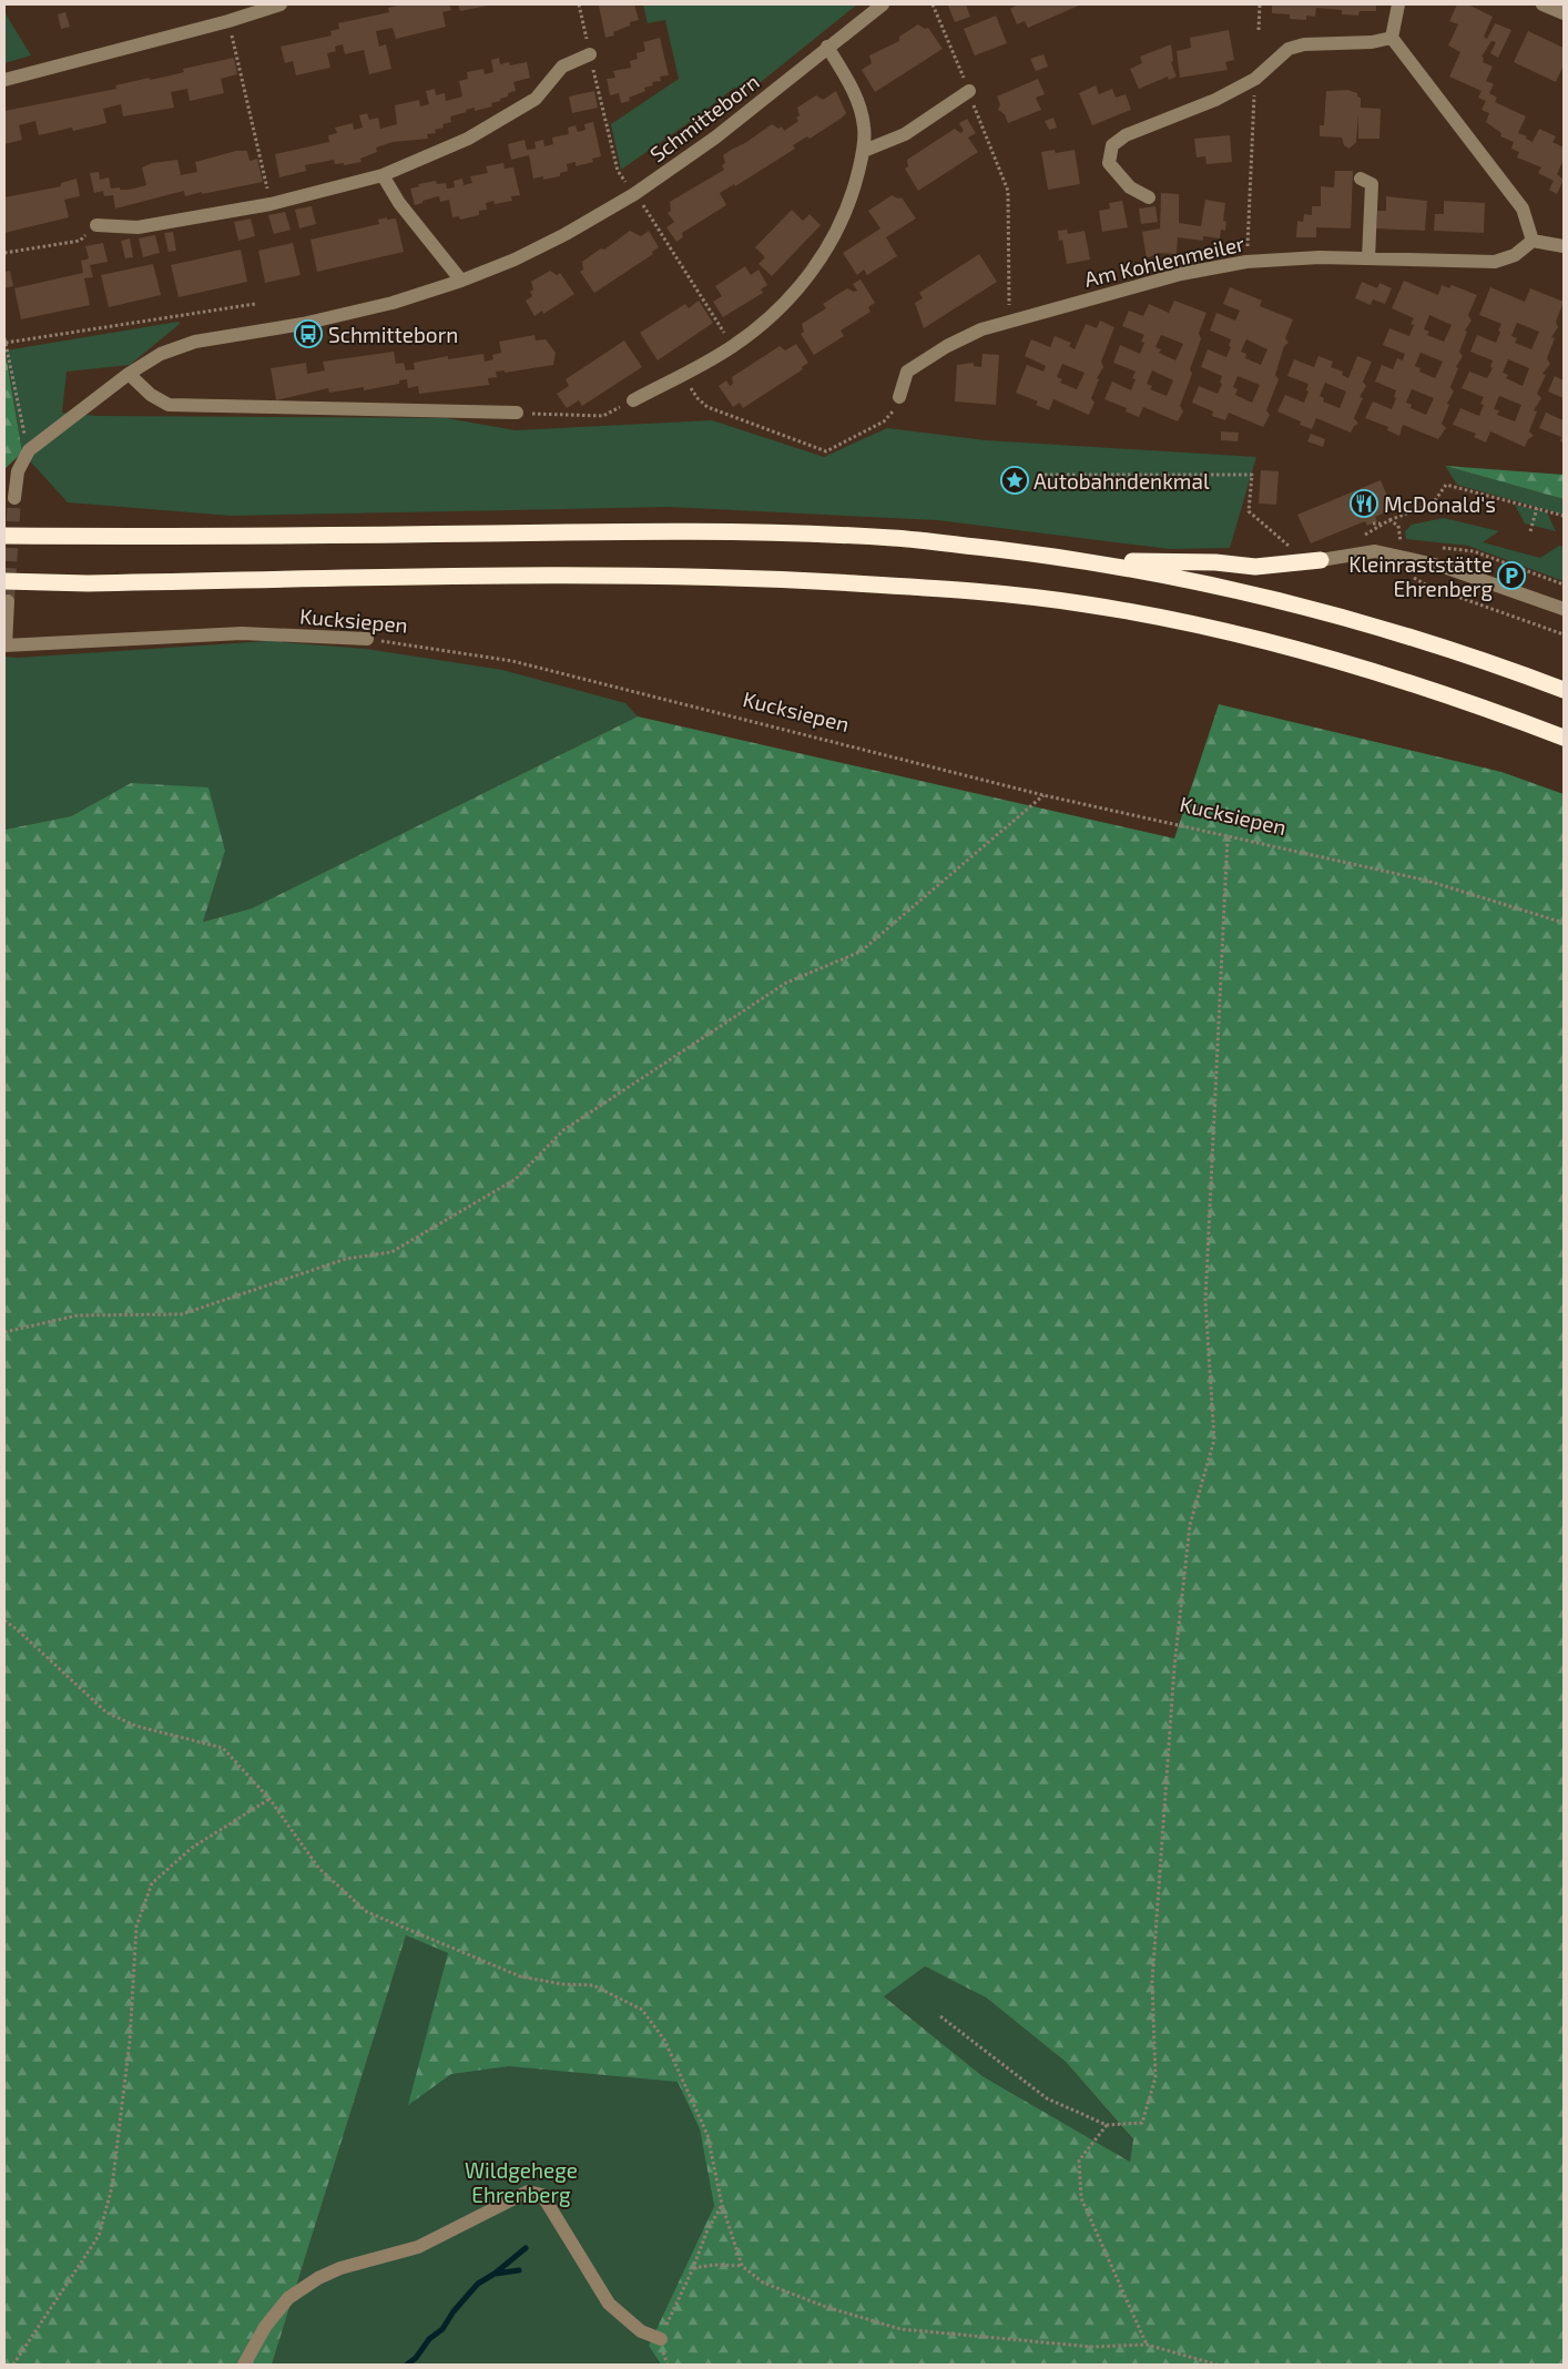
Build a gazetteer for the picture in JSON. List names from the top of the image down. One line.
{"streets":{"street":["Schmitteborn","Am Kohlenmeiler","Kucksiepen"]},"parks":["Wildgehege Ehrenberg"],"places":{"bus stop":["Schmitteborn"],"place":["Autobahndenkmal"],"restaurant":["McDonald's"],"parking":["Kleinraststätte Ehrenberg"]}}
